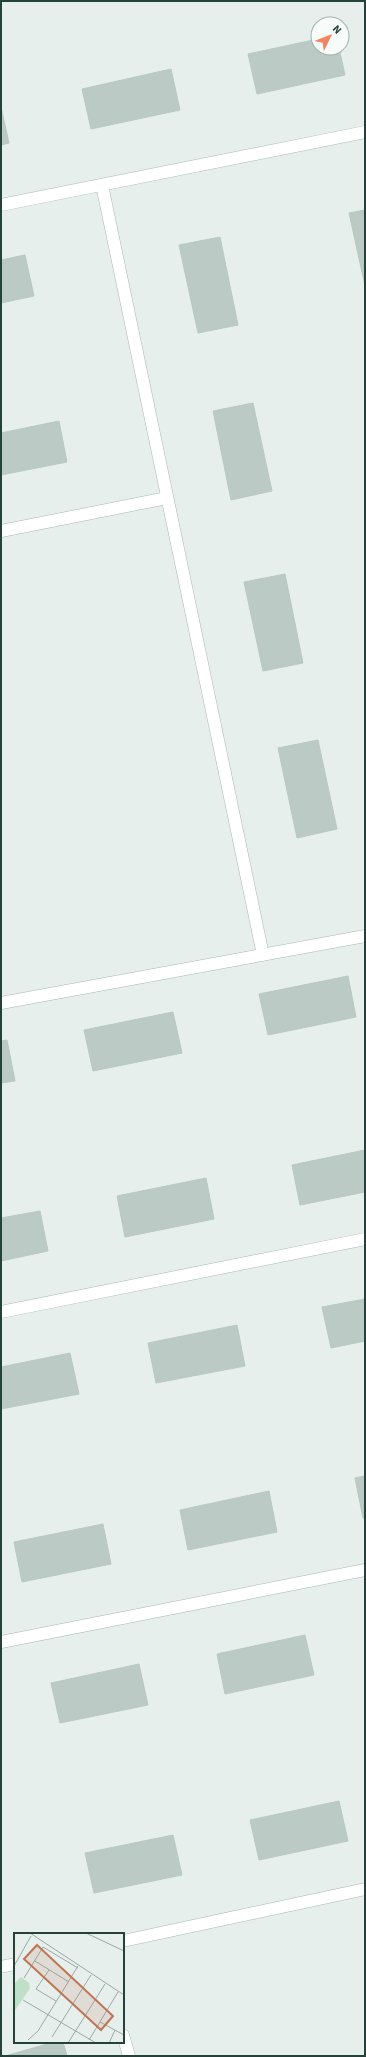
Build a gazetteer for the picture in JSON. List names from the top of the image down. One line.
{"north":"top right"}
